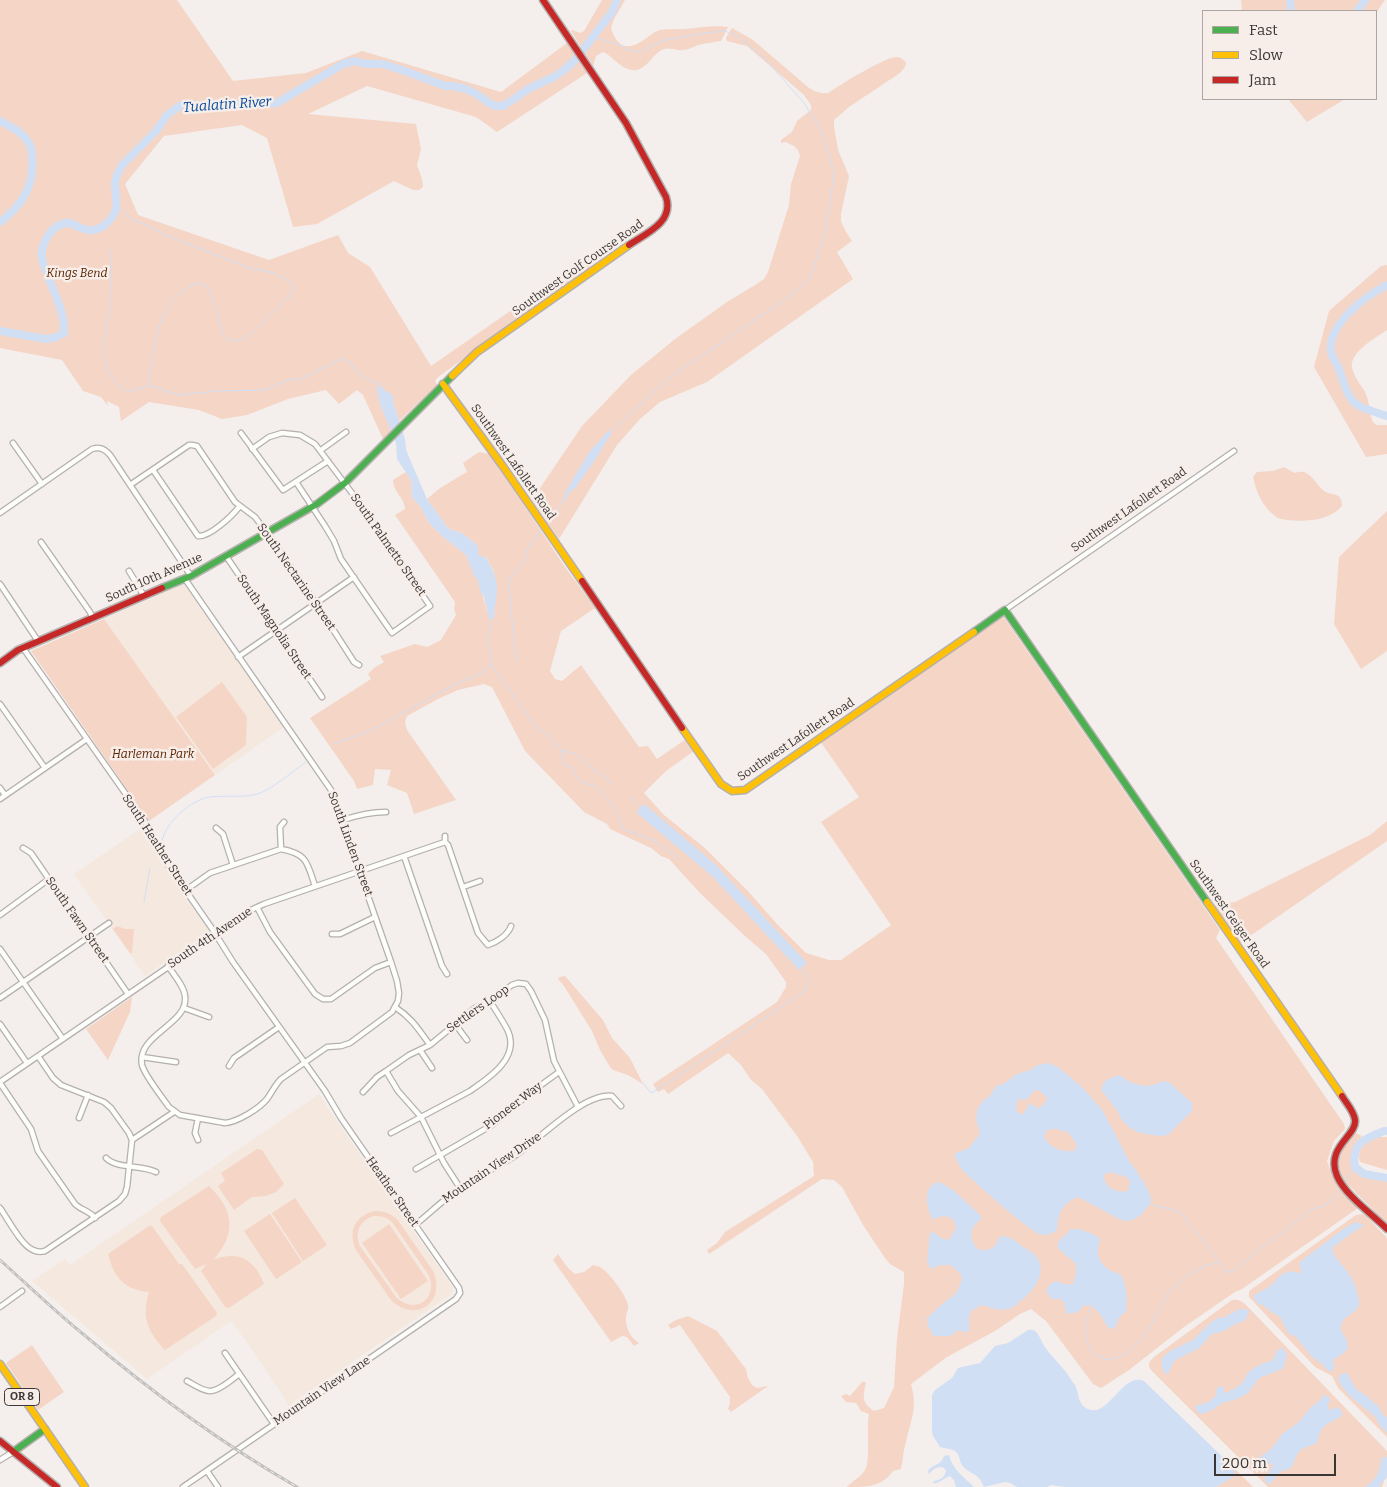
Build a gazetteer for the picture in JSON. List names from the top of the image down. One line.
{"streets":{"main road":["Southwest Golf Course Road","Southwest Lafollett Road","South 10th Avenue","Southwest Geiger Road","OR 8"],"street":["South Palmetto Street","South Nectarine Street","South Magnolia Street","South Linden Street","South Heather Street","South Fawn Street","South 4th Avenue","Settlers Loop","Pioneer Way","Mountain View Drive","Heather Street","Mountain View Lane"]},"crossings":[["Southwest Golf Course Road","Southwest Lafollett Road"],["Southwest Golf Course Road","South Palmetto Street"],["Southwest Golf Course Road","South 10th Avenue"],["Southwest Lafollett Road","Southwest Geiger Road"],["South Nectarine Street","South 10th Avenue"],["South 10th Avenue","South Magnolia Street"],["South 10th Avenue","South Linden Street"],["South 10th Avenue","South Heather Street"],["South Linden Street","South 4th Avenue"],["South Heather Street","South 4th Avenue"],["South Heather Street","Heather Street"],["South Fawn Street","South 4th Avenue"],["Settlers Loop","Pioneer Way"],["Settlers Loop","Mountain View Drive"],["Mountain View Drive","Heather Street"],["Heather Street","Mountain View Lane"]],"water":["Tualatin River"],"parks":["Kings Bend","Harleman Park"],"legend":["Fast","Slow","Jam"],"scale_bar":"200 m"}
